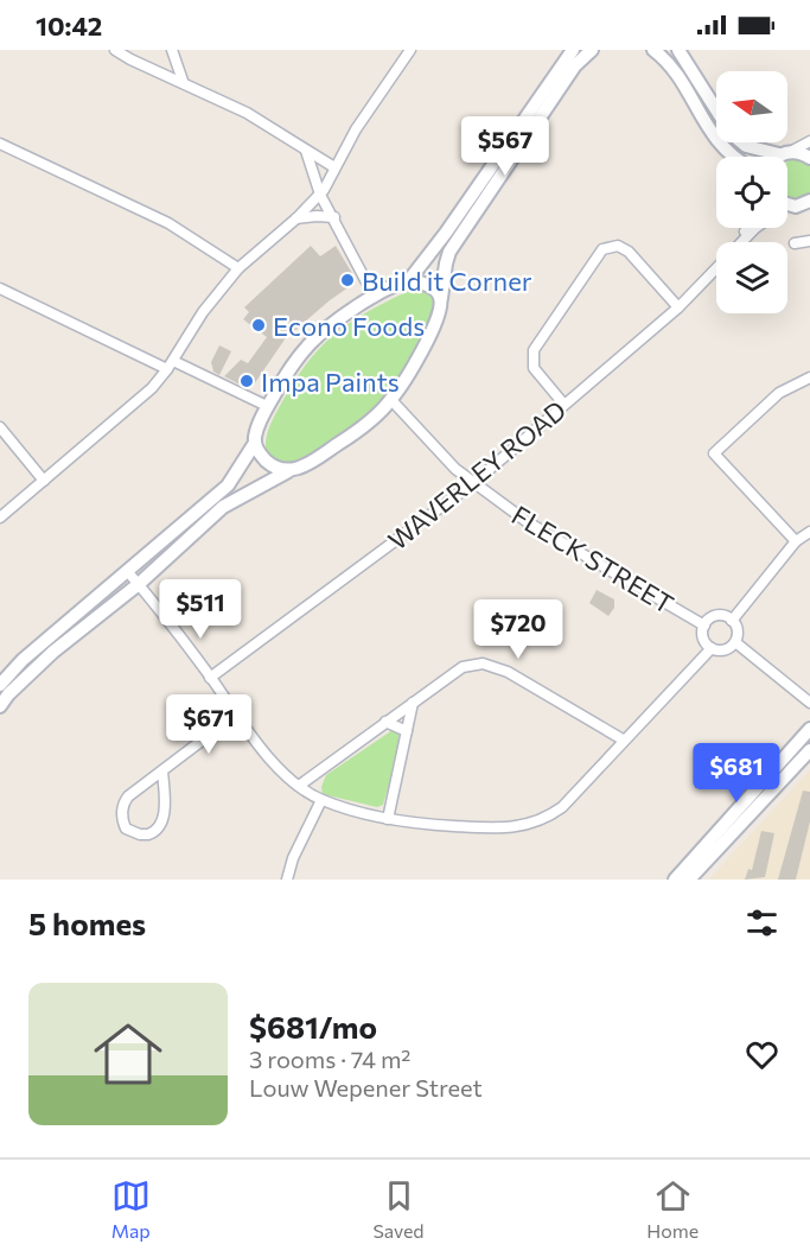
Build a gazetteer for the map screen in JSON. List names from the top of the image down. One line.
{"streets":{"street":["WAVERLEY ROAD","FLECK STREET"]},"crossings":[["WAVERLEY ROAD","FLECK STREET"]],"places":["Build it Corner","Econo Foods","Impa Paints"],"north":"left","page":{"status":"10:42","price":["$567","$511","$720","$671","$681"],"heading":"5 homes","list":[{"name":"$681/mo","note":"3 rooms · 74 m² · Louw Wepener Street"}],"tabs":["Map","Saved","Home"]}}
